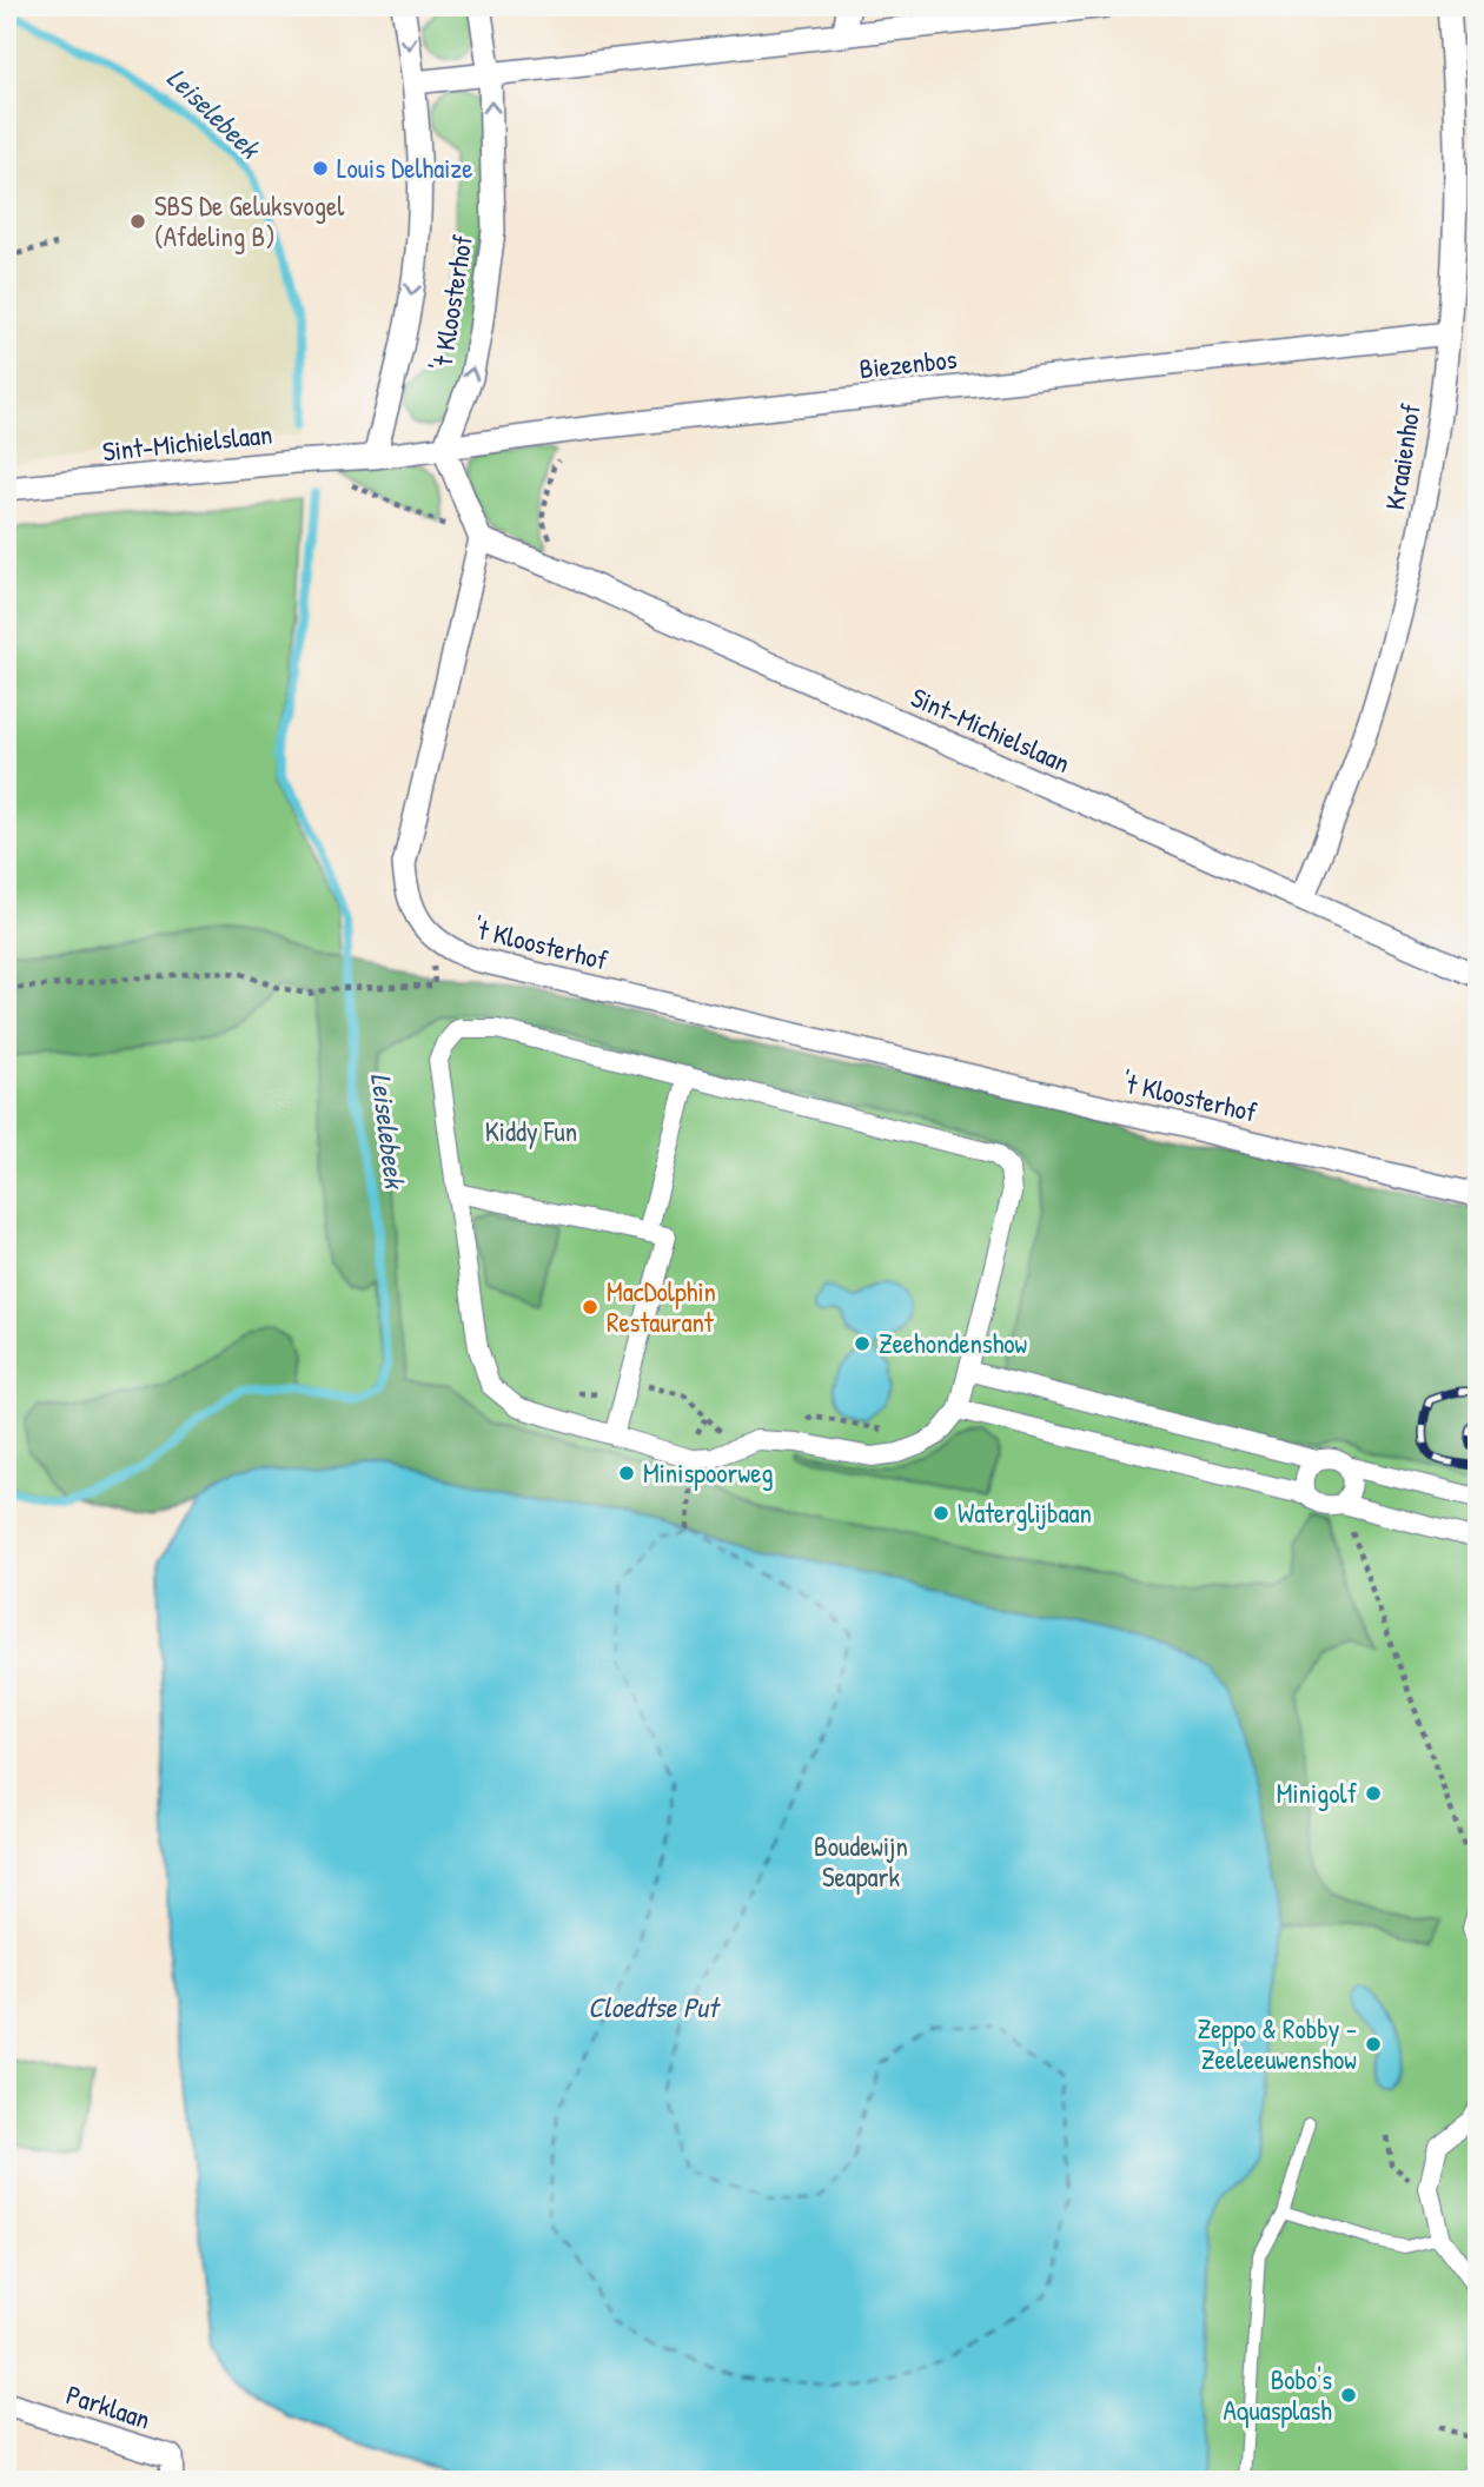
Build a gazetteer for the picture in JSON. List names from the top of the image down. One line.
{"streets":{"street":["'t Kloosterhof","Biezenbos","Sint-Michielslaan","Kraaienhof","Parklaan"]},"crossings":[["'t Kloosterhof","Biezenbos"],["'t Kloosterhof","Sint-Michielslaan"],["Biezenbos","Sint-Michielslaan"],["Biezenbos","Kraaienhof"],["Sint-Michielslaan","Kraaienhof"]],"water":["Leiselebeek","Cloedtse Put"],"parks":["Kiddy Fun","Boudewijn Seapark"],"places":["Louis Delhaize","SBS De Geluksvogel (Afdeling B)","MacDolphin Restaurant","Zeehondenshow","Minispoorweg","Waterglijbaan","Minigolf","Zeppo & Robby - Zeeleeuwenshow","Bobo's Aquasplash"]}
